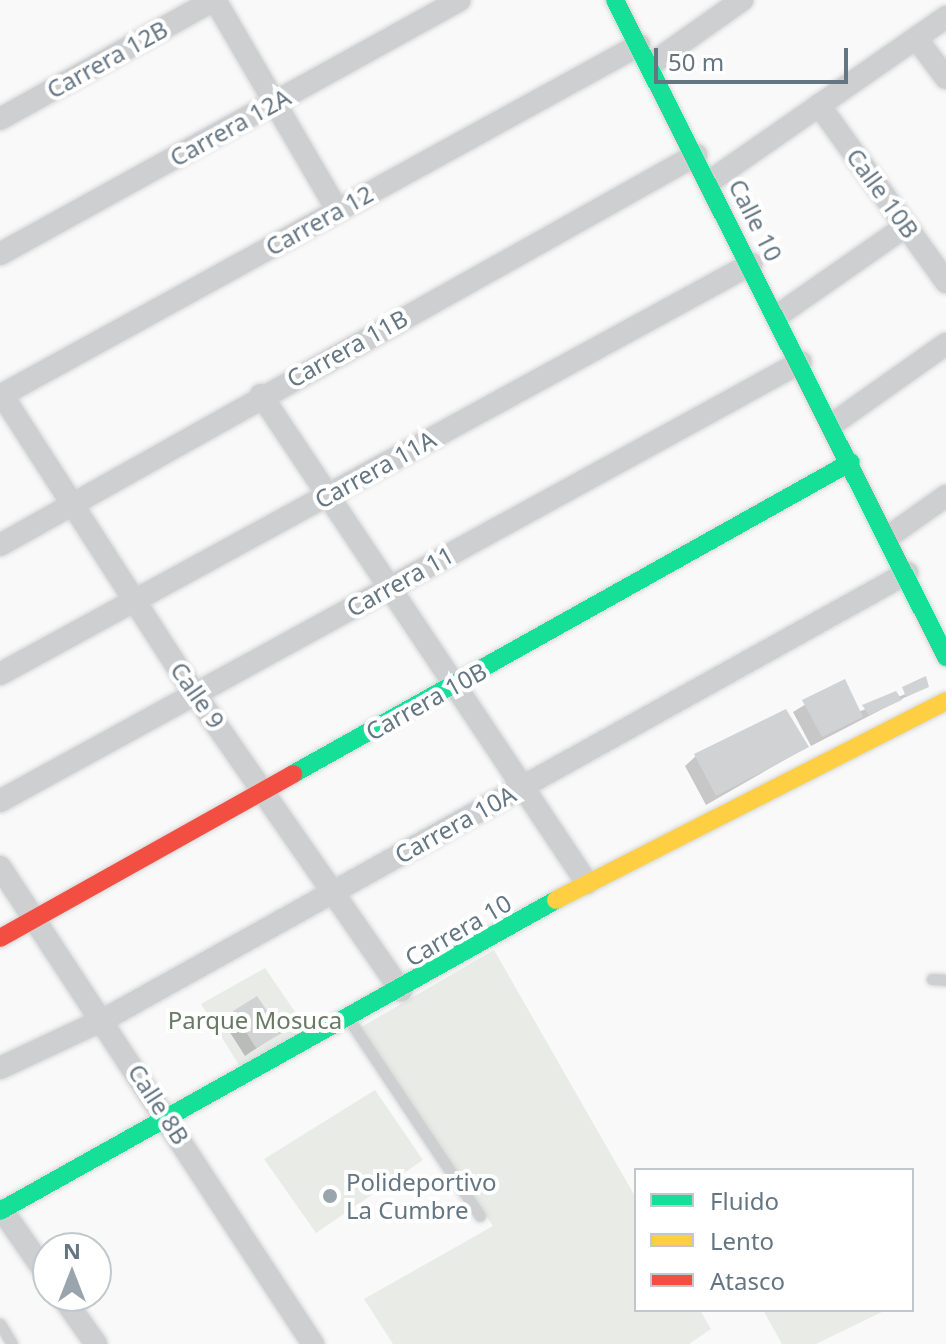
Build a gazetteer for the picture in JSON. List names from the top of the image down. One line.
{"streets":{"street":["Carrera 12B","Carrera 12A","Calle 10B","Carrera 12","Calle 10","Carrera 11B","Carrera 11A","Carrera 11","Calle 9","Carrera 10B","Carrera 10A","Carrera 10","Calle 8B"]},"crossings":[["Carrera 12","Calle 10"],["Carrera 12","Calle 9"],["Calle 10","Carrera 11B"],["Calle 10","Carrera 11A"],["Calle 10","Carrera 11"],["Calle 10","Carrera 10B"],["Calle 10","Carrera 10A"],["Carrera 11B","Calle 9"],["Carrera 11A","Calle 9"],["Carrera 11","Calle 9"],["Calle 9","Carrera 10B"],["Calle 9","Carrera 10A"],["Calle 9","Carrera 10"],["Carrera 10B","Calle 8B"],["Carrera 10A","Calle 8B"],["Carrera 10","Calle 8B"]],"parks":["Parque Mosuca"],"places":["Polideportivo La Cumbre"],"legend":["Fluido","Lento","Atasco"],"scale_bar":"50 m","north":"top"}
